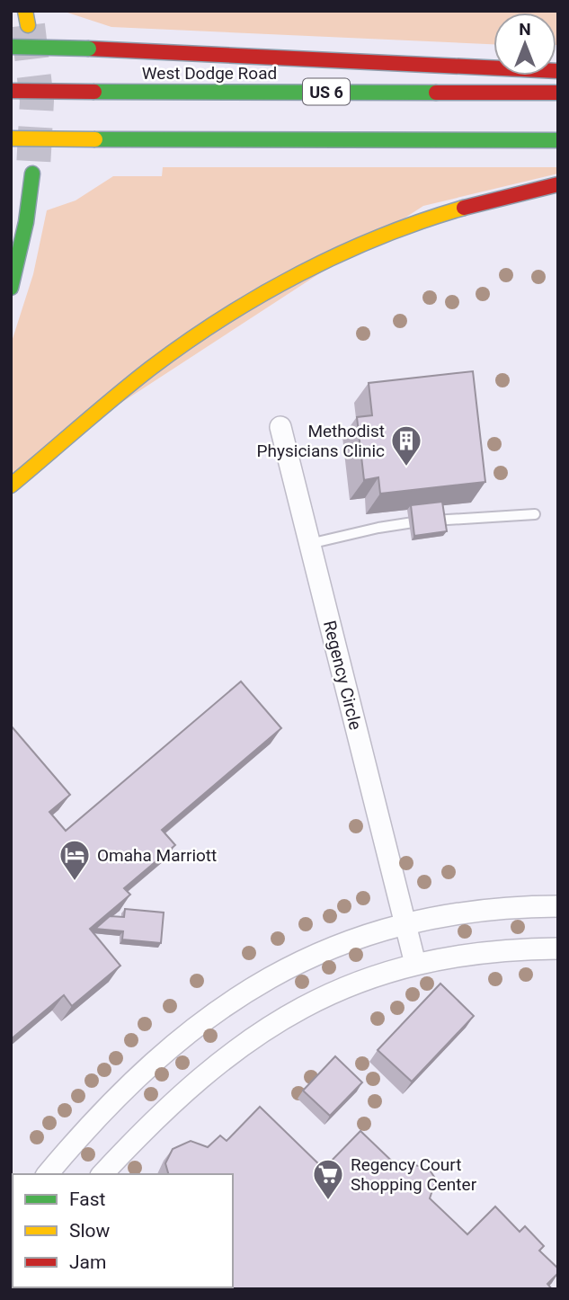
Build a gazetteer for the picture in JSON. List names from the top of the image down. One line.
{"streets":{"highway":["West Dodge Road","US 6"],"street":["Regency Circle"]},"places":{"building":["Methodist Physicians Clinic"],"hotel":["Omaha Marriott"],"supermarket":["Regency Court Shopping Center"]},"legend":["Fast","Slow","Jam"],"north":"top"}
